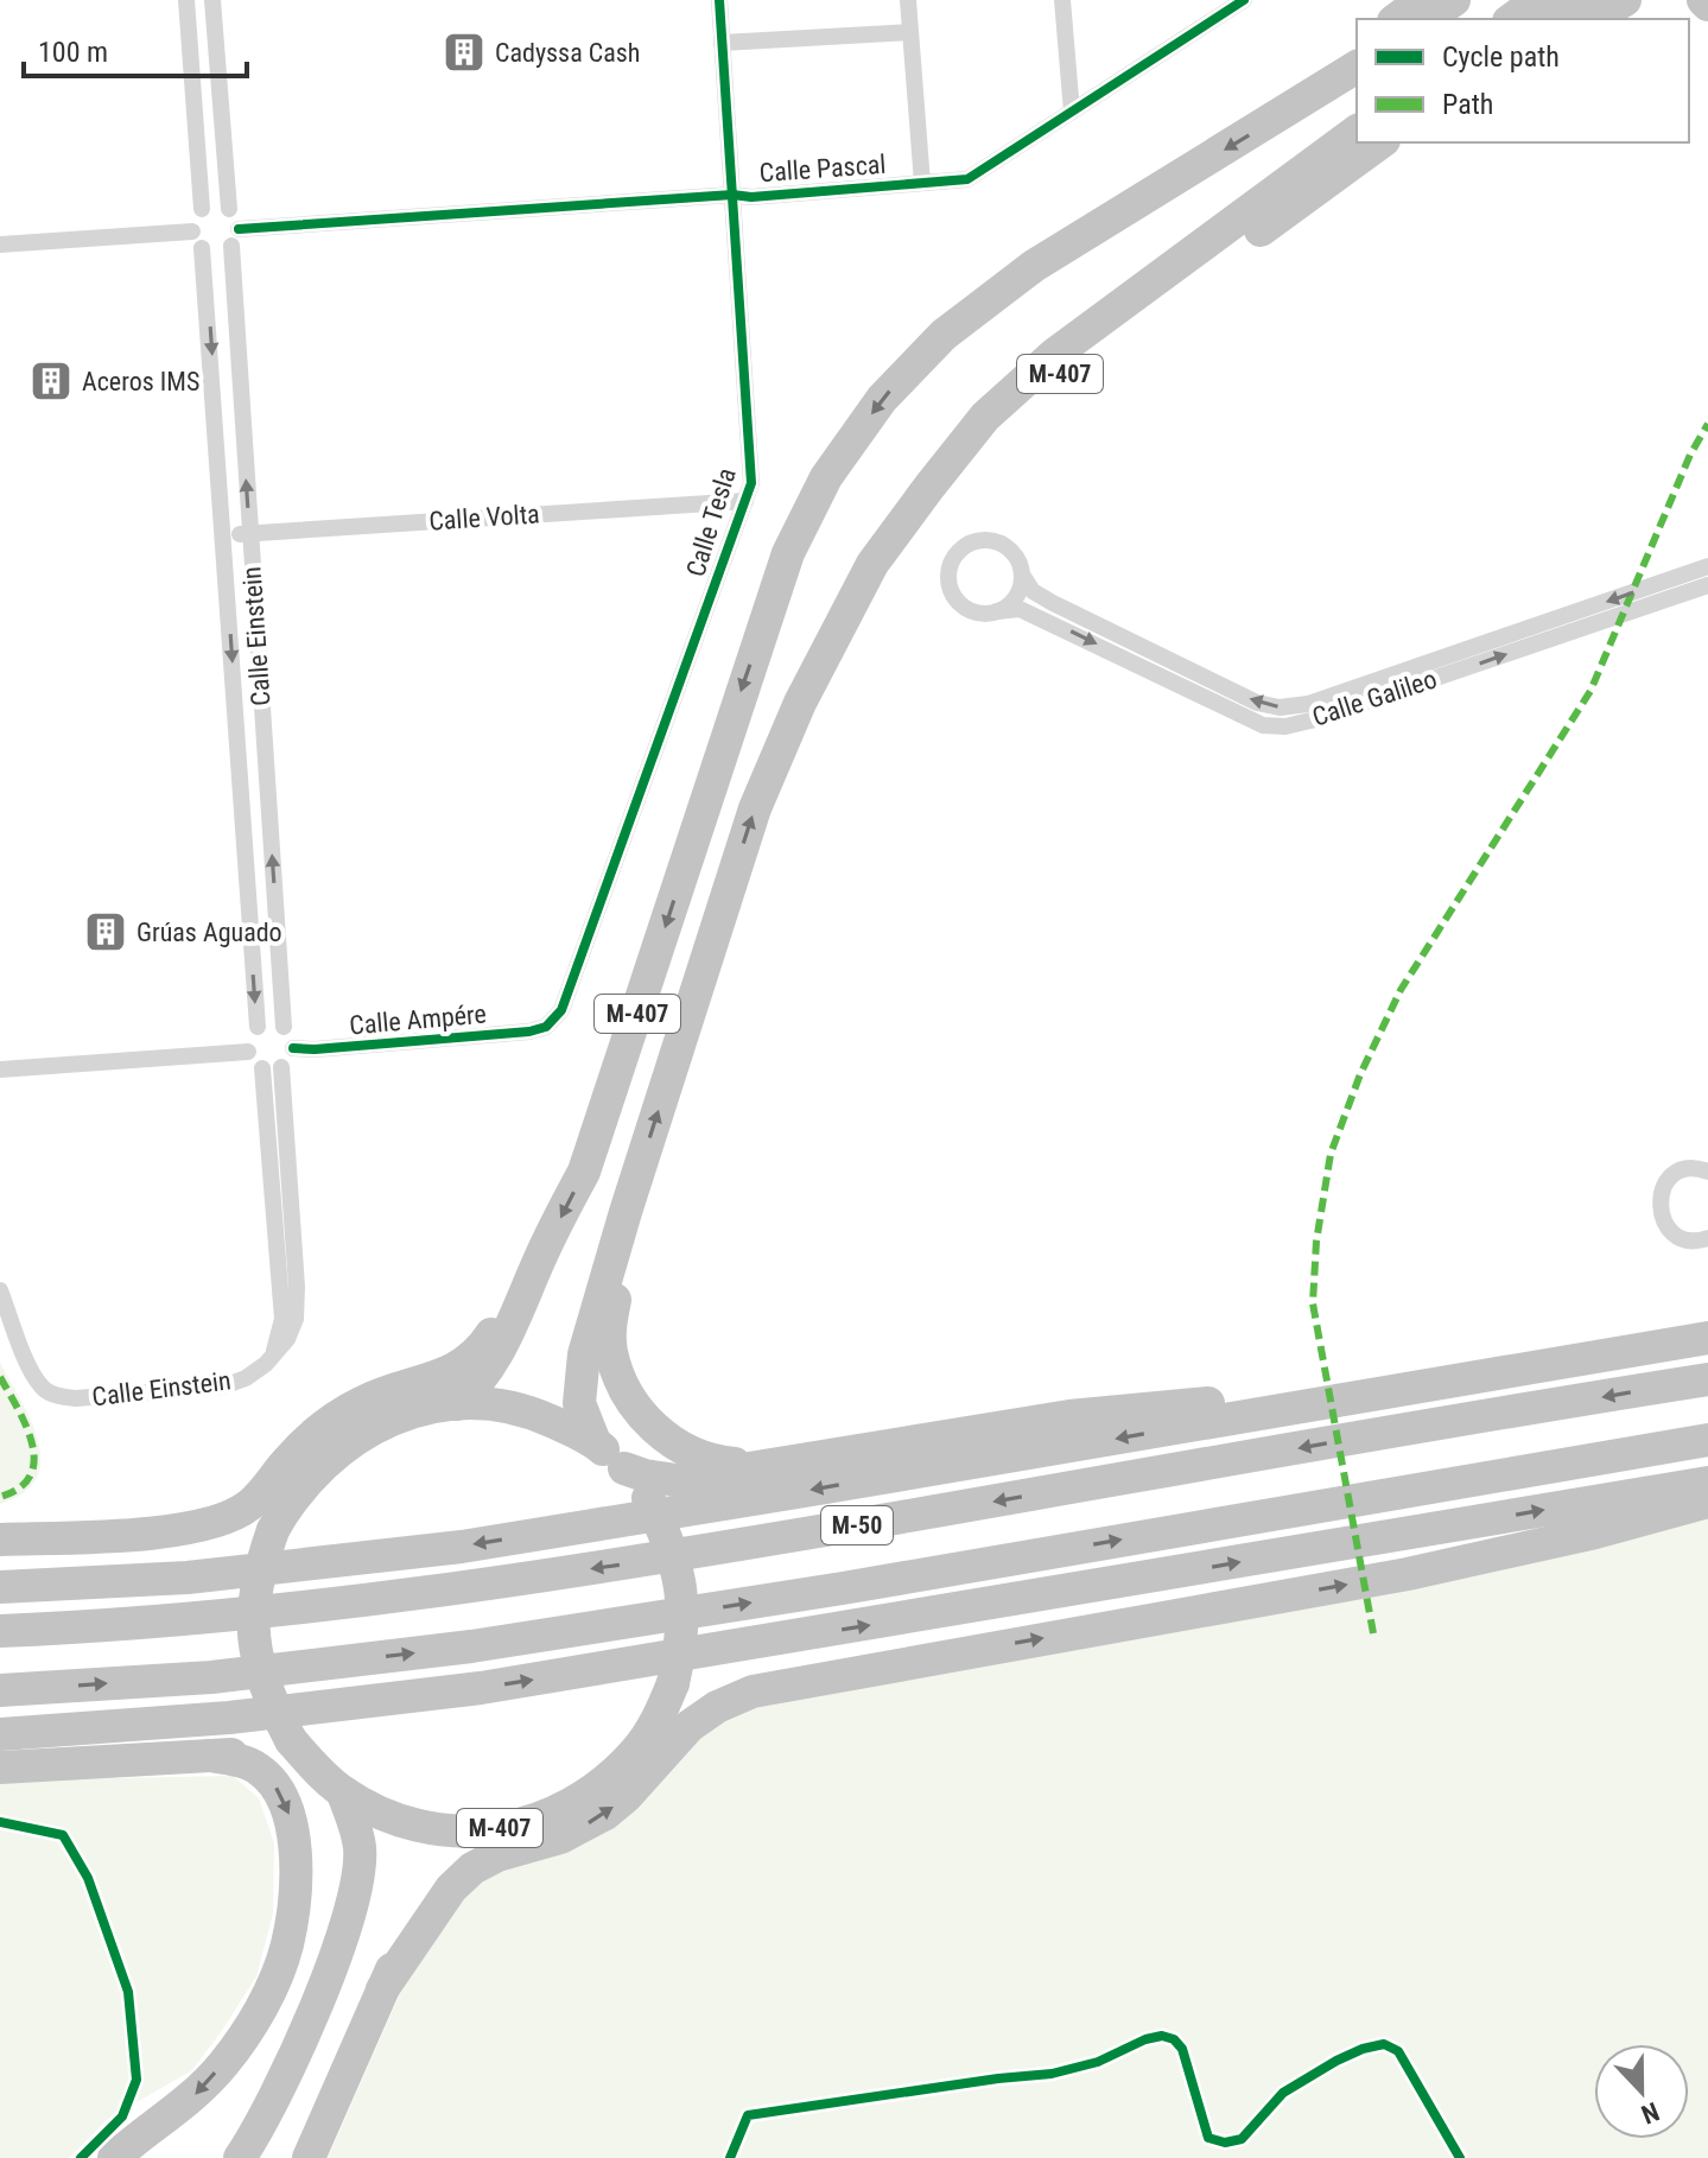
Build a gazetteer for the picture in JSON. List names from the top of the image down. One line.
{"streets":{"highway":["M-407","M-50"],"street":["Calle Pascal","Calle Volta","Calle Tesla","Calle Einstein","Calle Galileo","Calle Ampére"]},"crossings":[["Calle Pascal","Calle Tesla"],["Calle Pascal","Calle Einstein"],["Calle Volta","Calle Tesla"],["Calle Volta","Calle Einstein"],["Calle Tesla","Calle Ampére"],["Calle Einstein","Calle Ampére"]],"places":{"building":["Cadyssa Cash","Aceros IMS","Grúas Aguado"]},"legend":["Cycle path","Path"],"scale_bar":"100 m","north":"bottom"}
